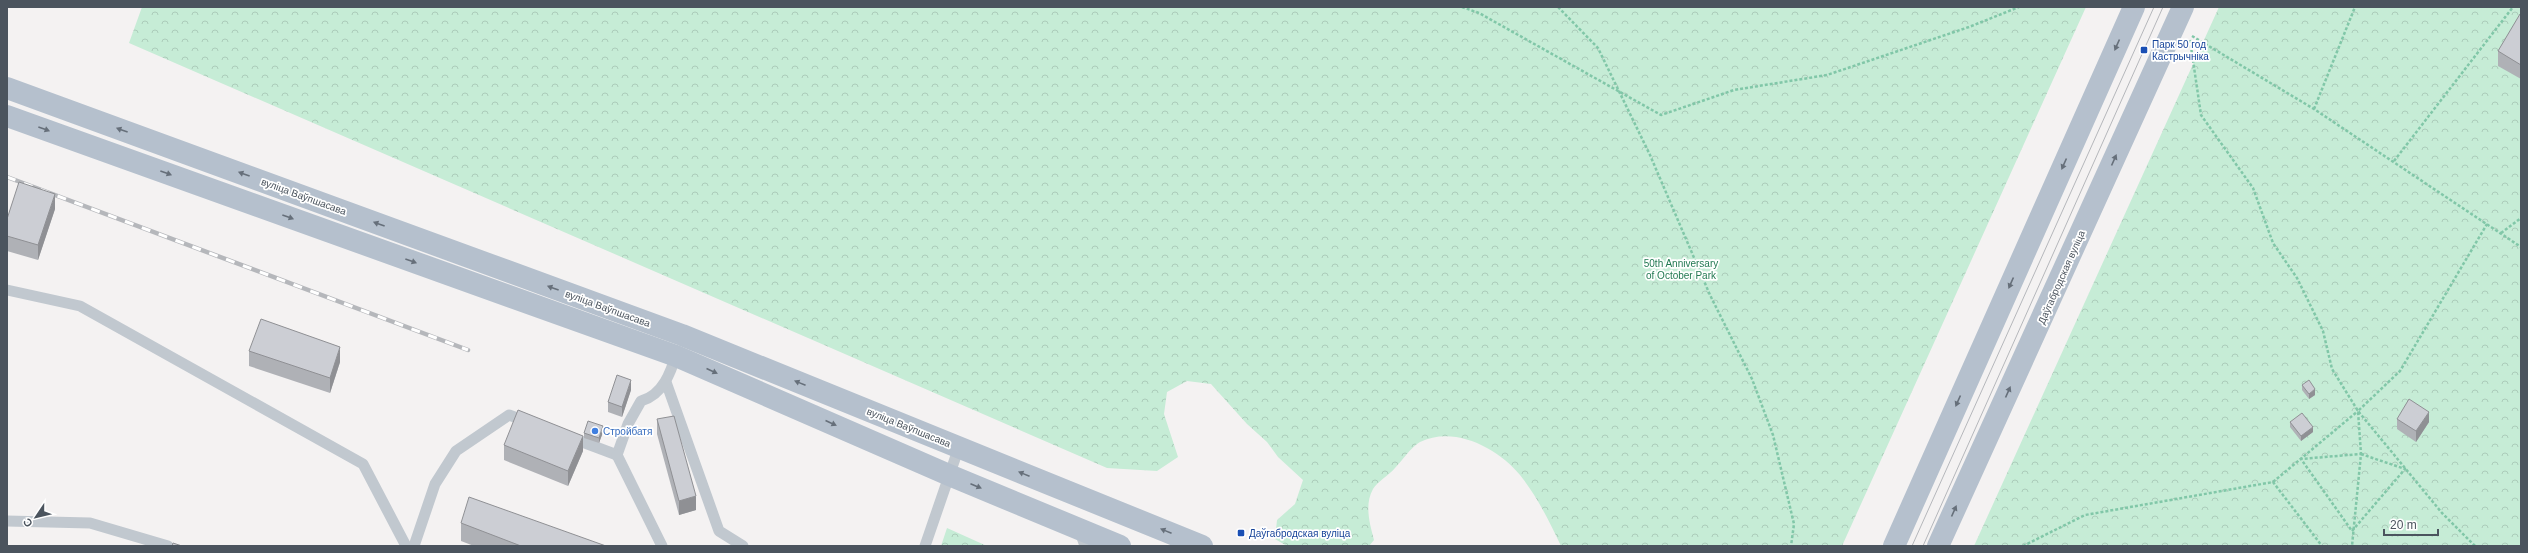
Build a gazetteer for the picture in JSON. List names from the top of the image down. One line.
{"streets":{"main road":["вуліца Ваўпшасава","Даўгабродская вуліца"]},"parks":["50th Anniversary of October Park"],"places":{"transit":["Парк 50 год Кастрычніка","Даўгабродская вуліца"],"other":["Стройбатя"]},"scale_bar":"20 m","north":"bottom left"}
